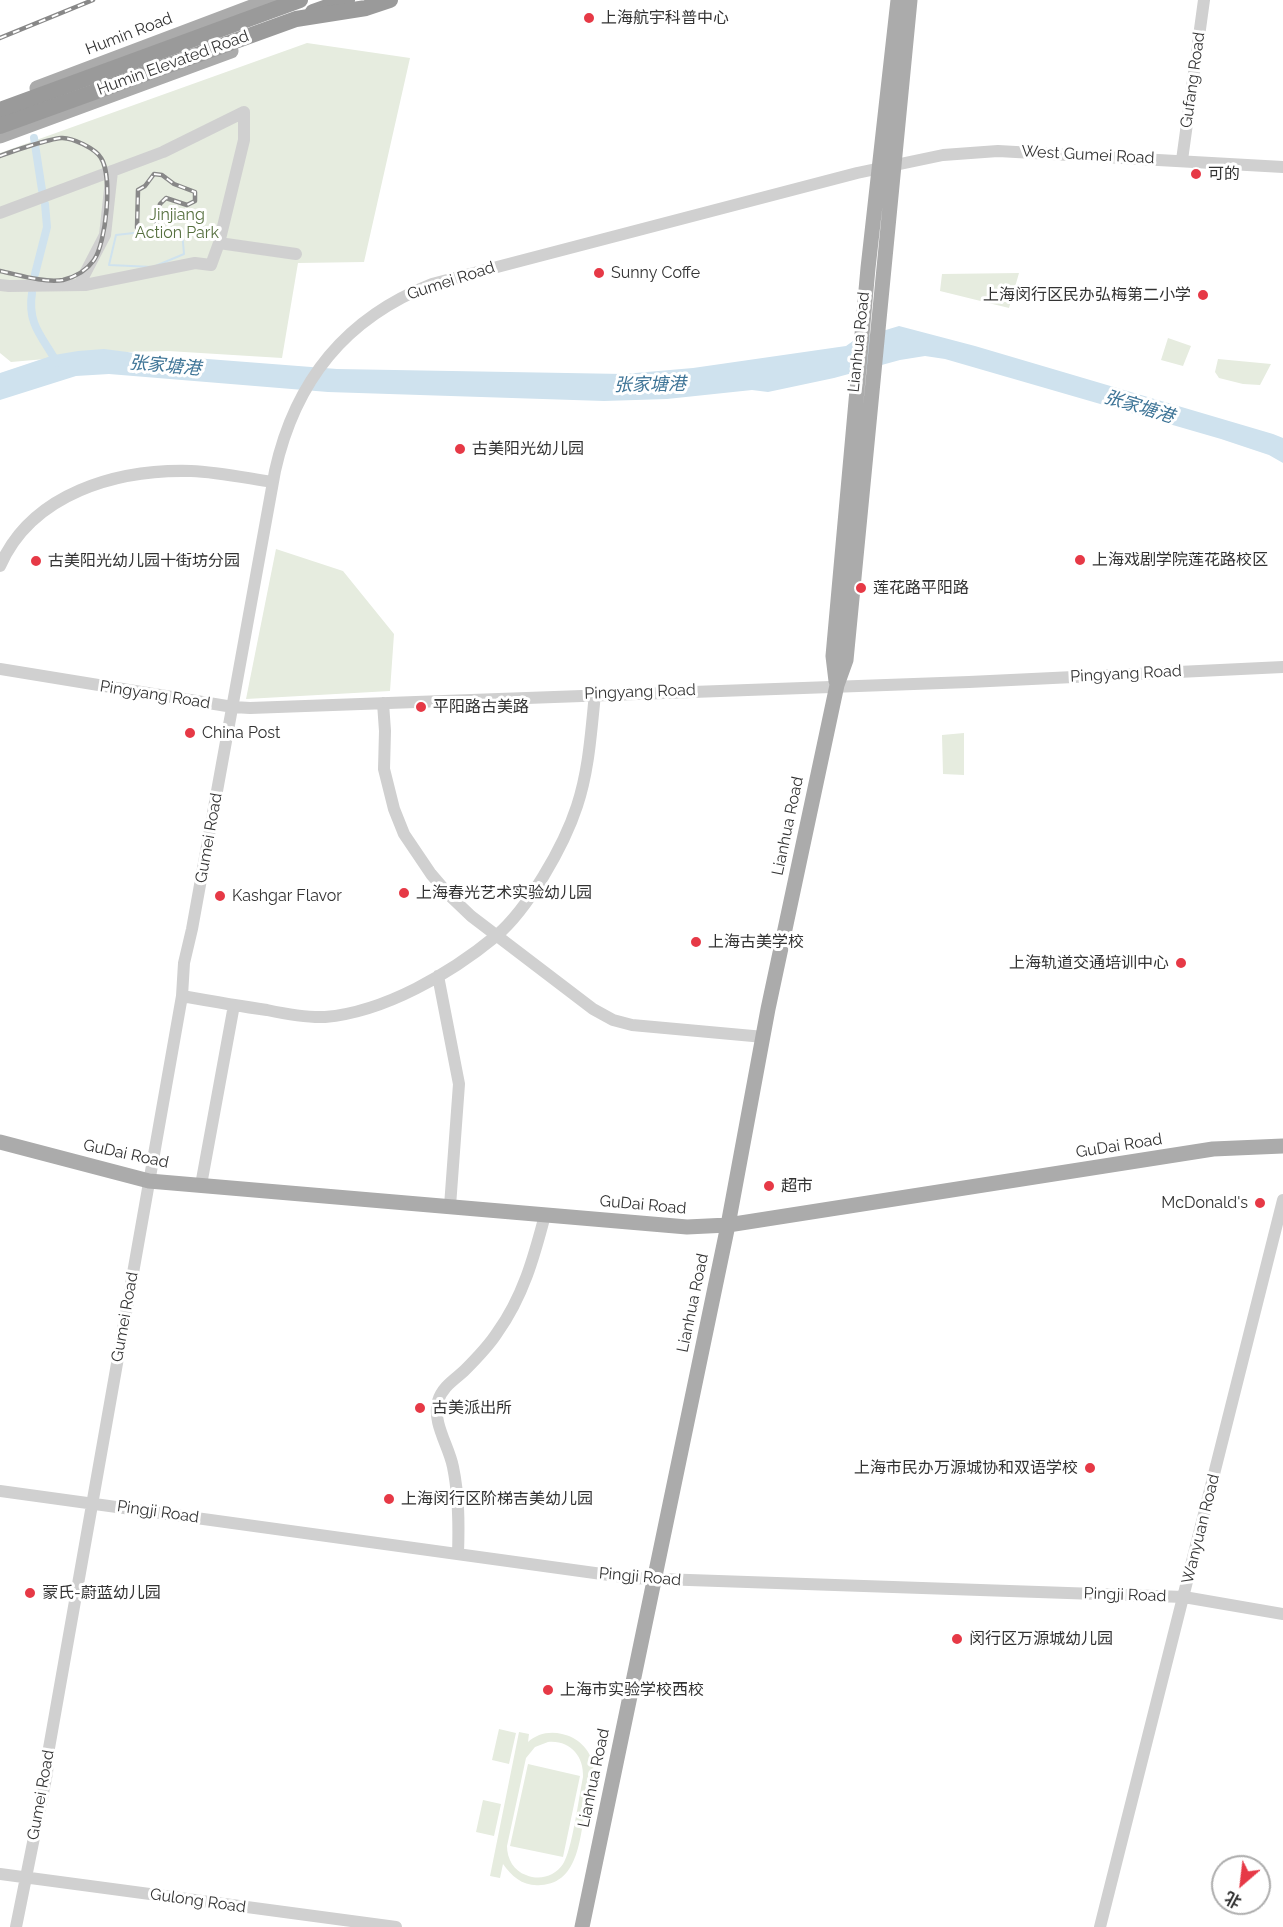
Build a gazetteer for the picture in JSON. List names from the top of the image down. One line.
{"streets":{"highway":["Humin Elevated Road"],"main road":["Humin Road","Lianhua Road","GuDai Road"],"street":["Gufang Road","West Gumei Road","Gumei Road","Pingyang Road","Pingji Road","Wanyuan Road","Gulong Road"]},"crossings":[["Gufang Road","West Gumei Road"],["West Gumei Road","Gumei Road"],["West Gumei Road","Lianhua Road"],["Gumei Road","Lianhua Road"],["Gumei Road","Pingyang Road"],["Gumei Road","GuDai Road"],["Gumei Road","Pingji Road"],["Gumei Road","Gulong Road"],["Lianhua Road","Pingyang Road"],["Lianhua Road","GuDai Road"],["Lianhua Road","Pingji Road"],["Pingji Road","Wanyuan Road"]],"water":["张家塘港"],"parks":["Jinjiang Action Park"],"places":["上海航宇科普中心","可的","Sunny Coffe","上海闵行区民办弘梅第二小学","古美阳光幼儿园","上海戏剧学院莲花路校区","古美阳光幼儿园十街坊分园","莲花路平阳路","平阳路古美路","China Post","上海春光艺术实验幼儿园","Kashgar Flavor","上海古美学校","上海轨道交通培训中心","超市","McDonald's","古美派出所","上海市民办万源城协和双语学校","上海闵行区阶梯吉美幼儿园","蒙氏-蔚蓝幼儿园","闵行区万源城幼儿园","上海市实验学校西校"],"north":"bottom left"}
